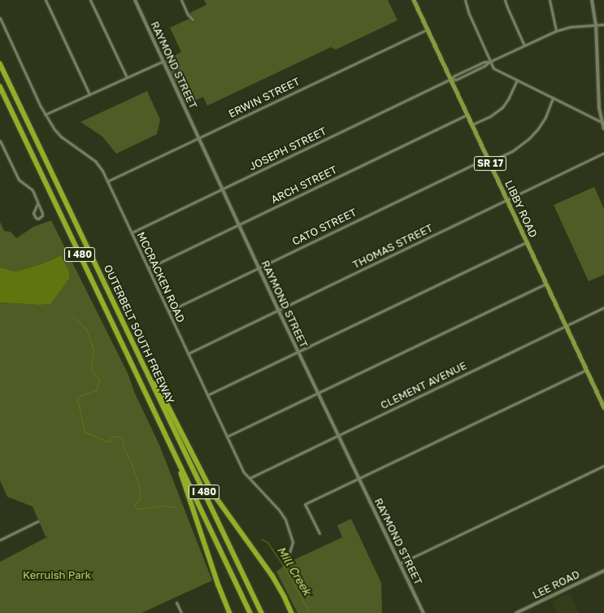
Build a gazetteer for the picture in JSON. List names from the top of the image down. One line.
{"streets":{"highway":["I 480","OUTERBELT SOUTH FREEWAY"],"main road":["SR 17","LIBBY ROAD"],"street":["RAYMOND STREET","ERWIN STREET","JOSEPH STREET","ARCH STREET","CATO STREET","THOMAS STREET","MCCRACKEN ROAD","CLEMENT AVENUE","LEE ROAD"]},"crossings":[["RAYMOND STREET","ERWIN STREET"],["RAYMOND STREET","JOSEPH STREET"],["RAYMOND STREET","ARCH STREET"],["RAYMOND STREET","CATO STREET"],["RAYMOND STREET","THOMAS STREET"],["RAYMOND STREET","CLEMENT AVENUE"],["ERWIN STREET","LIBBY ROAD"],["ERWIN STREET","MCCRACKEN ROAD"],["JOSEPH STREET","LIBBY ROAD"],["JOSEPH STREET","MCCRACKEN ROAD"],["ARCH STREET","LIBBY ROAD"],["ARCH STREET","MCCRACKEN ROAD"],["LIBBY ROAD","CATO STREET"],["LIBBY ROAD","THOMAS STREET"],["LIBBY ROAD","CLEMENT AVENUE"],["CATO STREET","MCCRACKEN ROAD"],["THOMAS STREET","MCCRACKEN ROAD"],["MCCRACKEN ROAD","CLEMENT AVENUE"]],"water":["Mill Creek"],"parks":["Kerruish Park"]}
